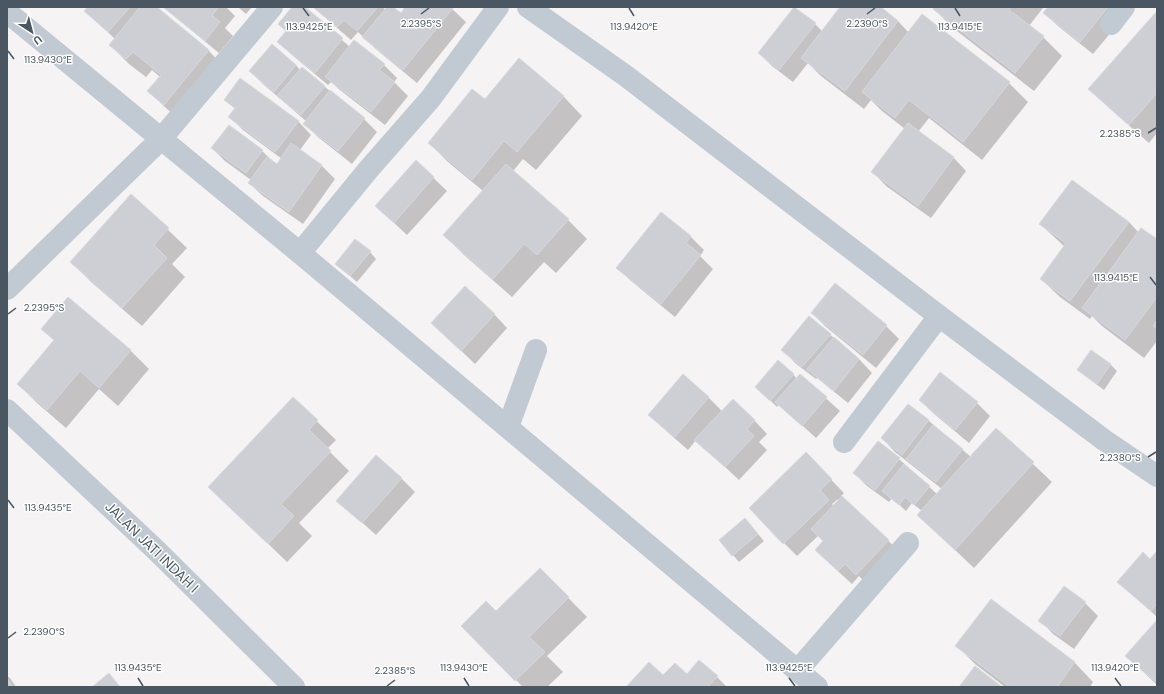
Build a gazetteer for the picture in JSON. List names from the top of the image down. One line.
{"streets":{"street":["JALAN JATI INDAH I"]},"north":"bottom right","coordinates":["2.2395°S","2.2390°S","113.9425°E","113.9420°E","113.9415°E","113.9430°E","2.2385°S","2.2380°S","113.9435°E"]}
